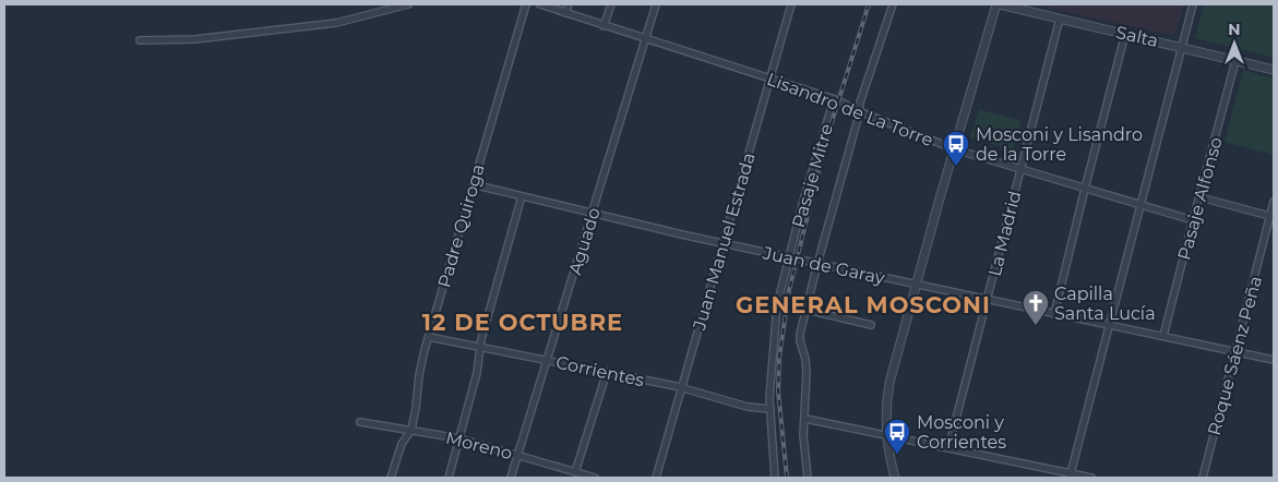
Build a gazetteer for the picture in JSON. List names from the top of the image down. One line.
{"streets":{"street":["Salta","Lisandro de La Torre","Pasaje Mitre","Pasaje Alfonso","Padre Quiroga","La Madrid","Aguado","Juan Manuel Estrada","Juan de Garay","Roque Sáenz Peña","Corrientes","Moreno"]},"crossings":[["Salta","Pasaje Alfonso"],["Salta","La Madrid"],["Lisandro de La Torre","Pasaje Mitre"],["Lisandro de La Torre","Pasaje Alfonso"],["Lisandro de La Torre","La Madrid"],["Lisandro de La Torre","Aguado"],["Lisandro de La Torre","Juan Manuel Estrada"],["Pasaje Mitre","Juan de Garay"],["Pasaje Mitre","Corrientes"],["Pasaje Alfonso","Juan de Garay"],["Padre Quiroga","Juan de Garay"],["Padre Quiroga","Corrientes"],["Padre Quiroga","Moreno"],["La Madrid","Juan de Garay"],["Aguado","Juan de Garay"],["Aguado","Corrientes"],["Aguado","Moreno"],["Juan Manuel Estrada","Juan de Garay"],["Juan Manuel Estrada","Corrientes"],["Juan de Garay","Roque Sáenz Peña"]],"districts":["GENERAL MOSCONI","12 DE OCTUBRE"],"places":{"bus stop":["Mosconi y Lisandro de la Torre","Mosconi y Corrientes"],"church":["Capilla Santa Lucía"]},"north":"top"}
